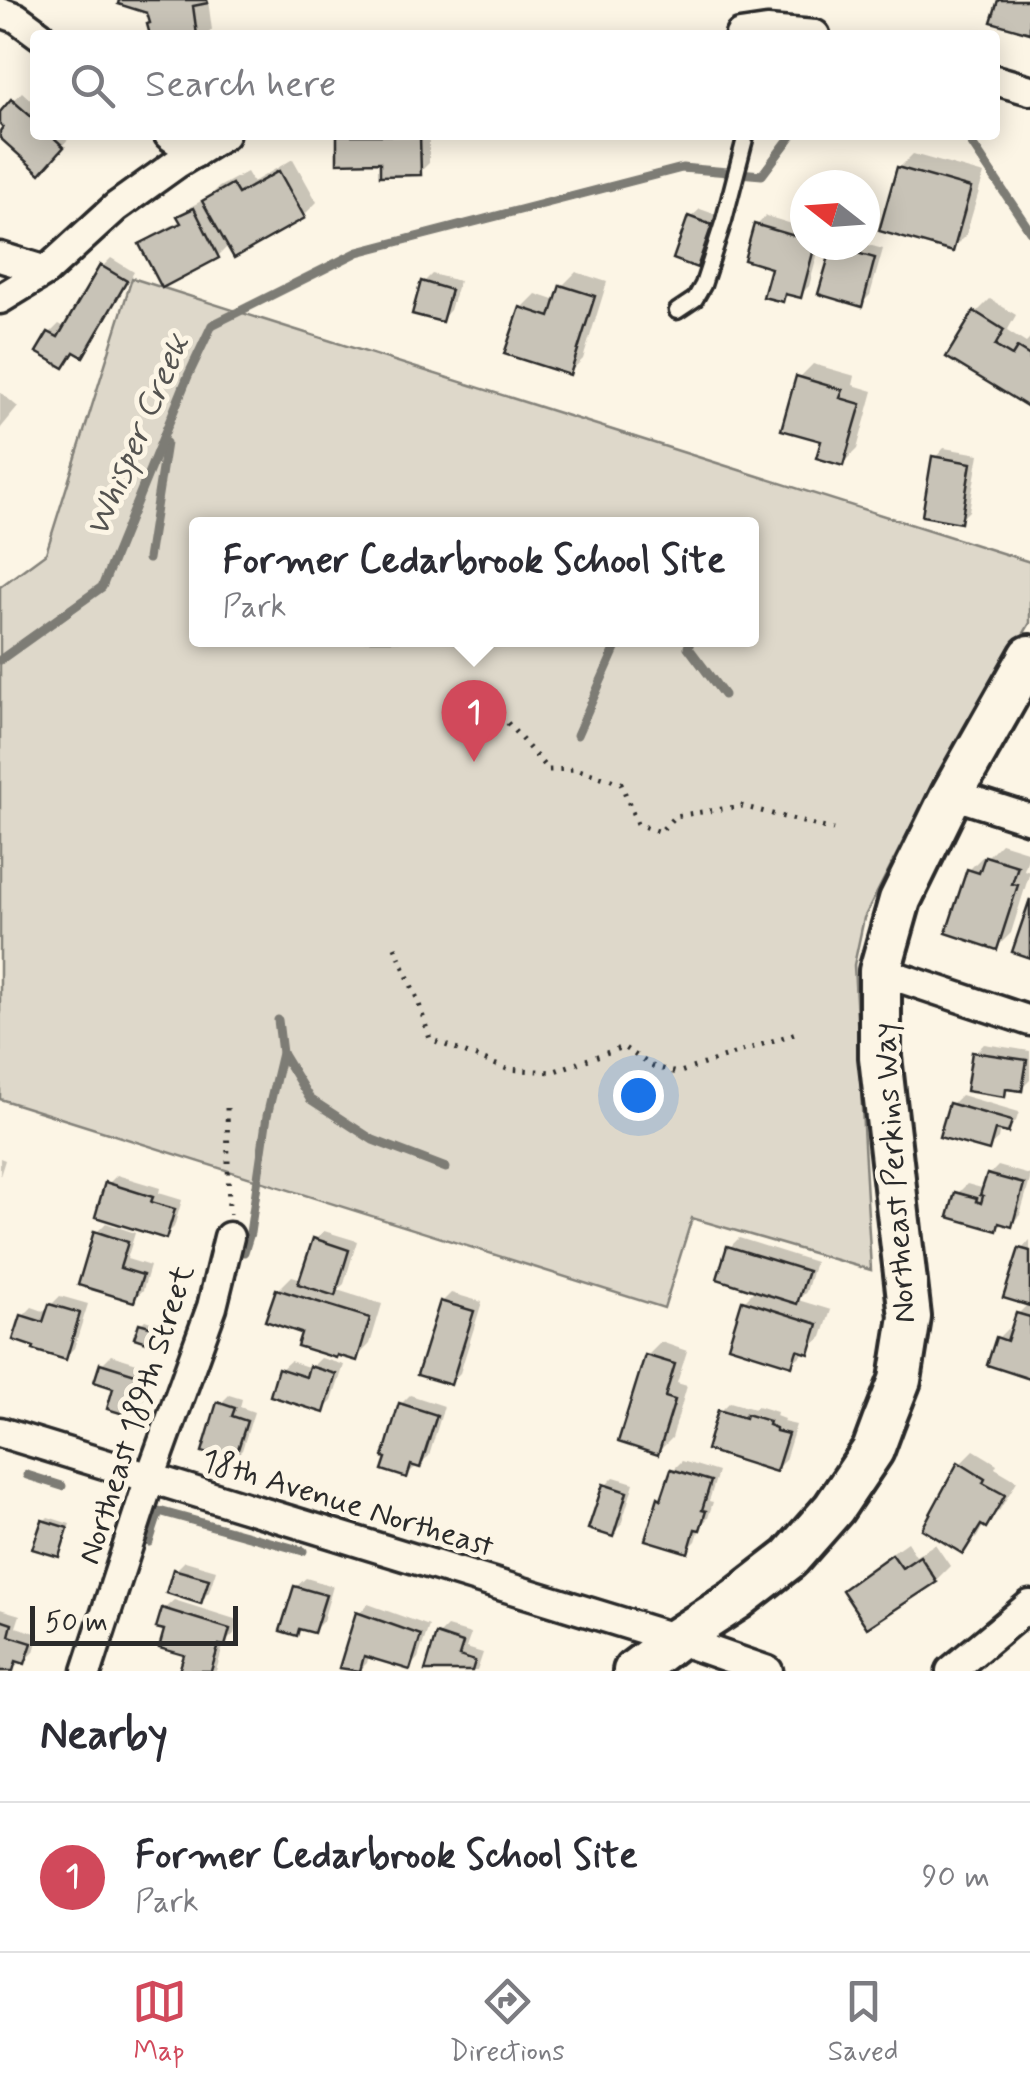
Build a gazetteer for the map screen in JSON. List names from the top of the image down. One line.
{"streets":{"main road":["Northeast Perkins Way"],"street":["Northeast 189th Street","18th Avenue Northeast"]},"crossings":[["Northeast Perkins Way","18th Avenue Northeast"],["Northeast 189th Street","18th Avenue Northeast"]],"water":["Whisper Creek"],"scale_bar":"50 m","north":"left","page":{"search":"Search here","popup":["Former Cedarbrook School Site","Park"],"pins":"1","scale":"50 m","heading":"Nearby","list":[{"mark":"1","name":"Former Cedarbrook School Site","note":"Park","value":"90 m"}],"nav":["Map","Directions","Saved"]}}
